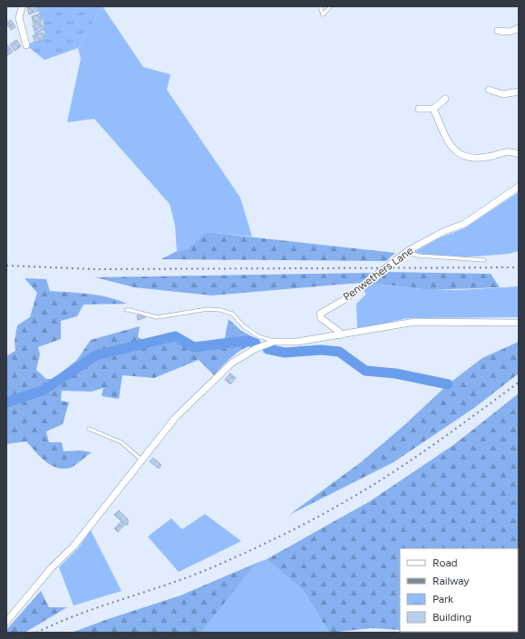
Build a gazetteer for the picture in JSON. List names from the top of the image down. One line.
{"streets":{"street":["Penwethers Lane"]},"legend":["Road","Railway","Park","Building"]}
